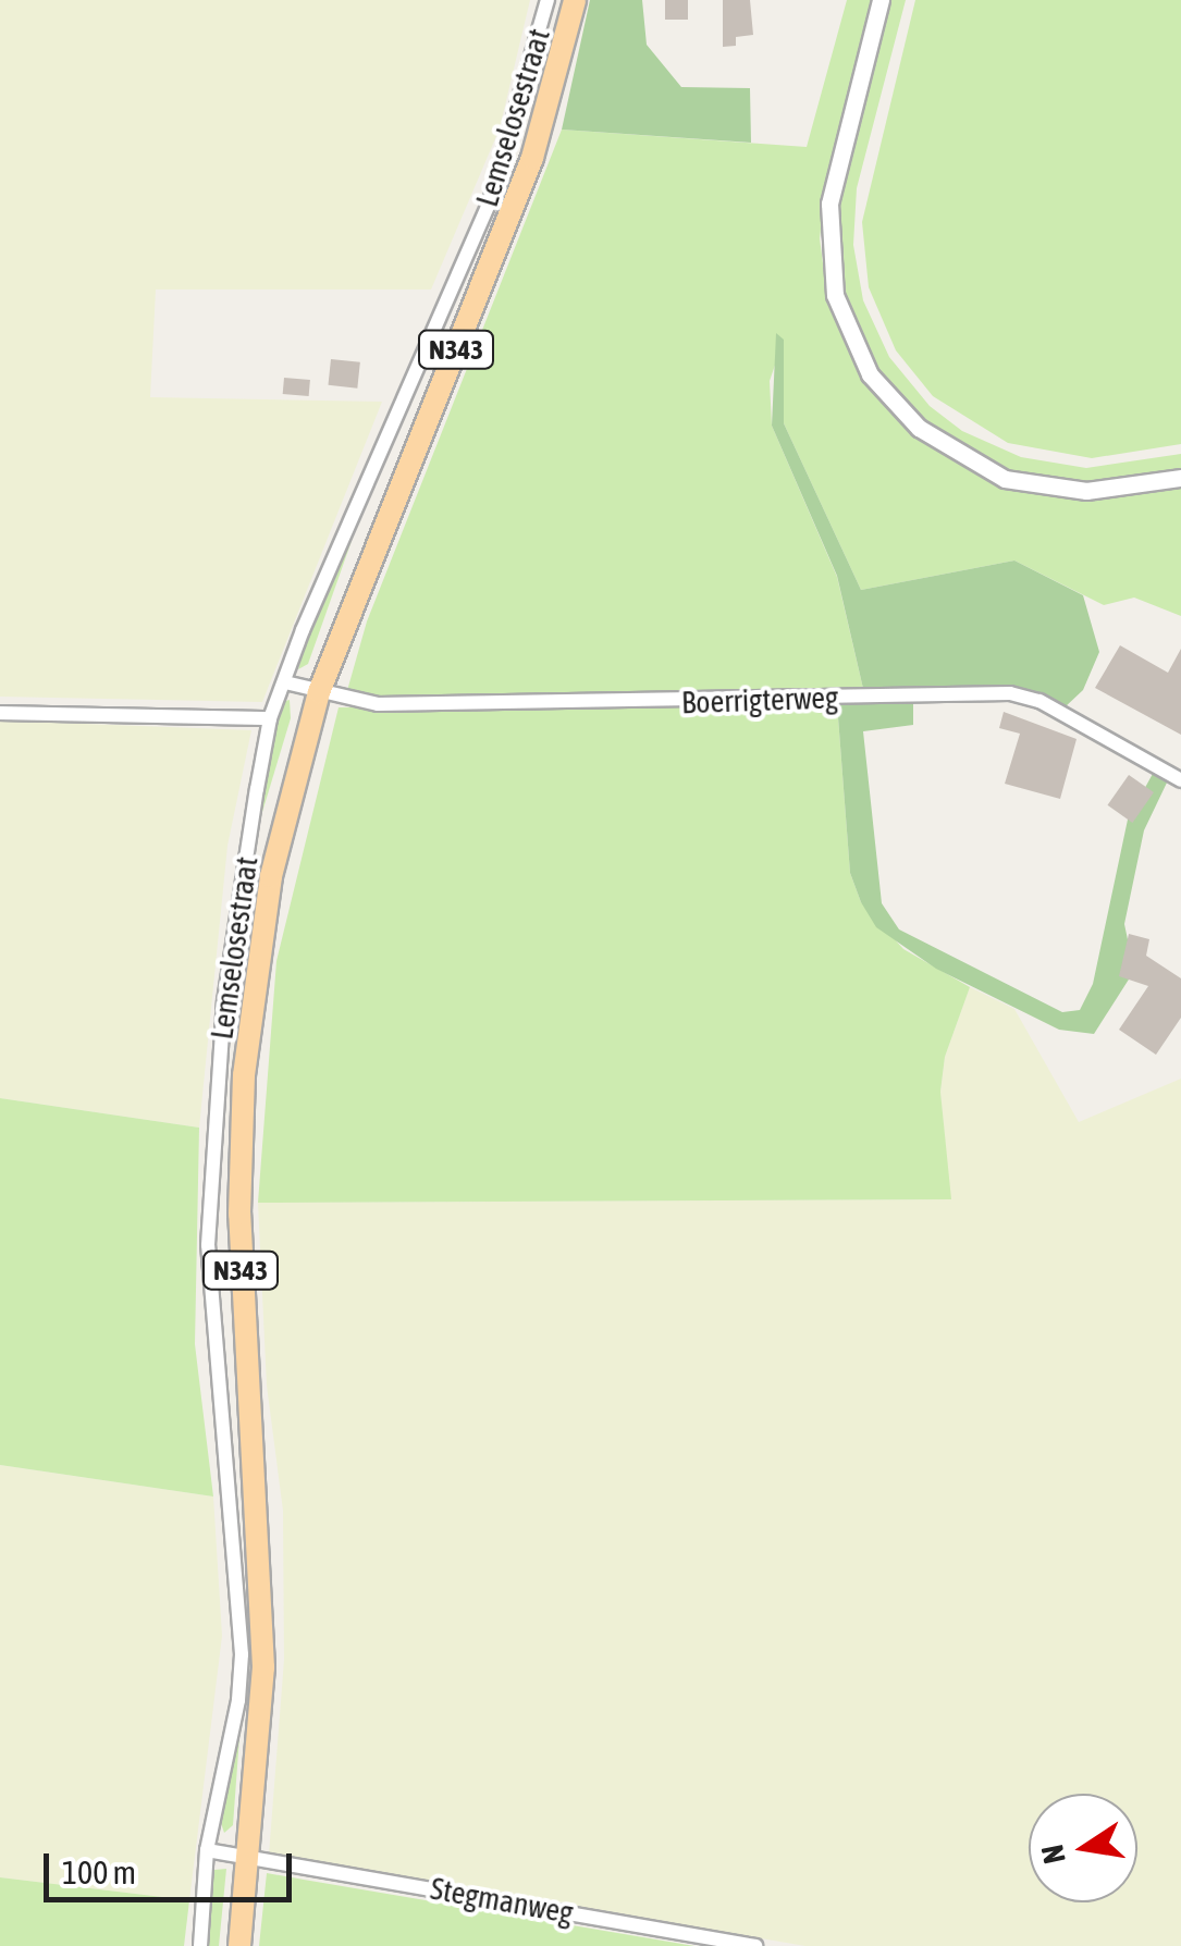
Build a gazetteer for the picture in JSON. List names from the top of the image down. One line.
{"streets":{"main road":["N343"],"street":["Lemselosestraat","Boerrigterweg","Stegmanweg"]},"crossings":[["Lemselosestraat","Boerrigterweg"],["Lemselosestraat","Stegmanweg"],["N343","Boerrigterweg"],["N343","Stegmanweg"]],"scale_bar":"100 m","north":"left"}
